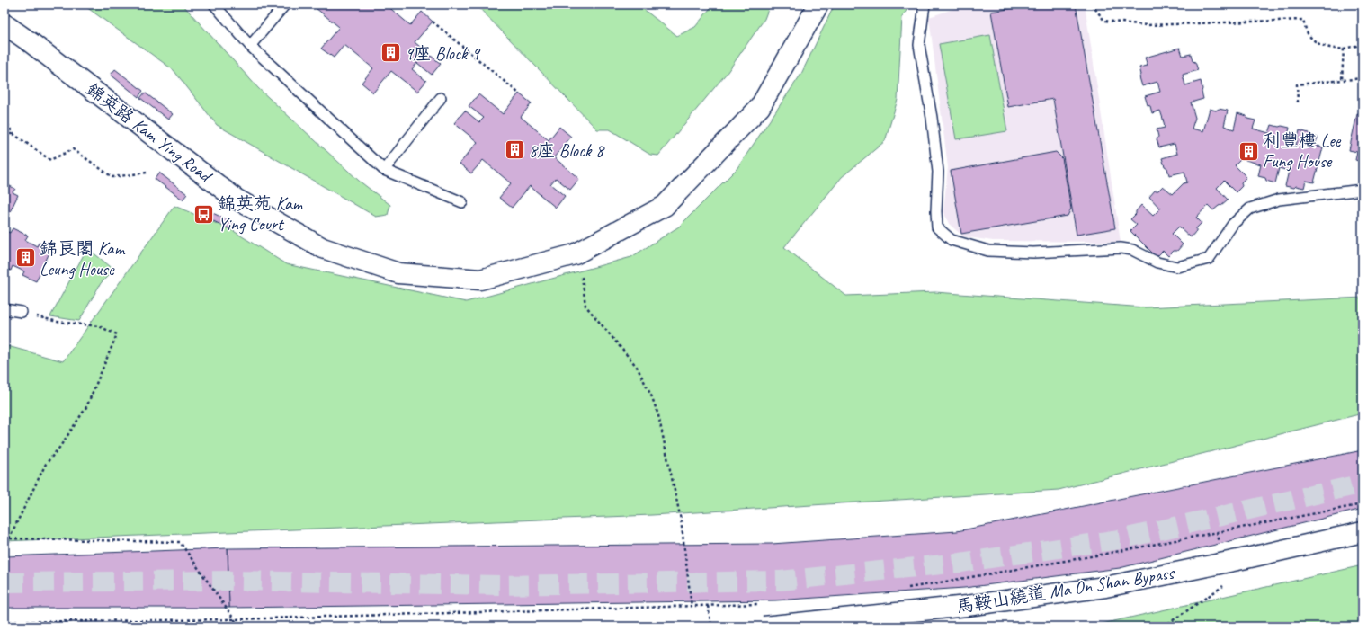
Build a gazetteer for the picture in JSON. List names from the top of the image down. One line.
{"streets":{"street":["錦英路 Kam Ying Road","馬鞍山繞道 Ma On Shan Bypass"]},"places":{"building":["9座 Block 9","8座 Block 8","利豐樓 Lee Fung House","錦良閣 Kam Leung House"],"bus stop":["錦英苑 Kam Ying Court"]}}
